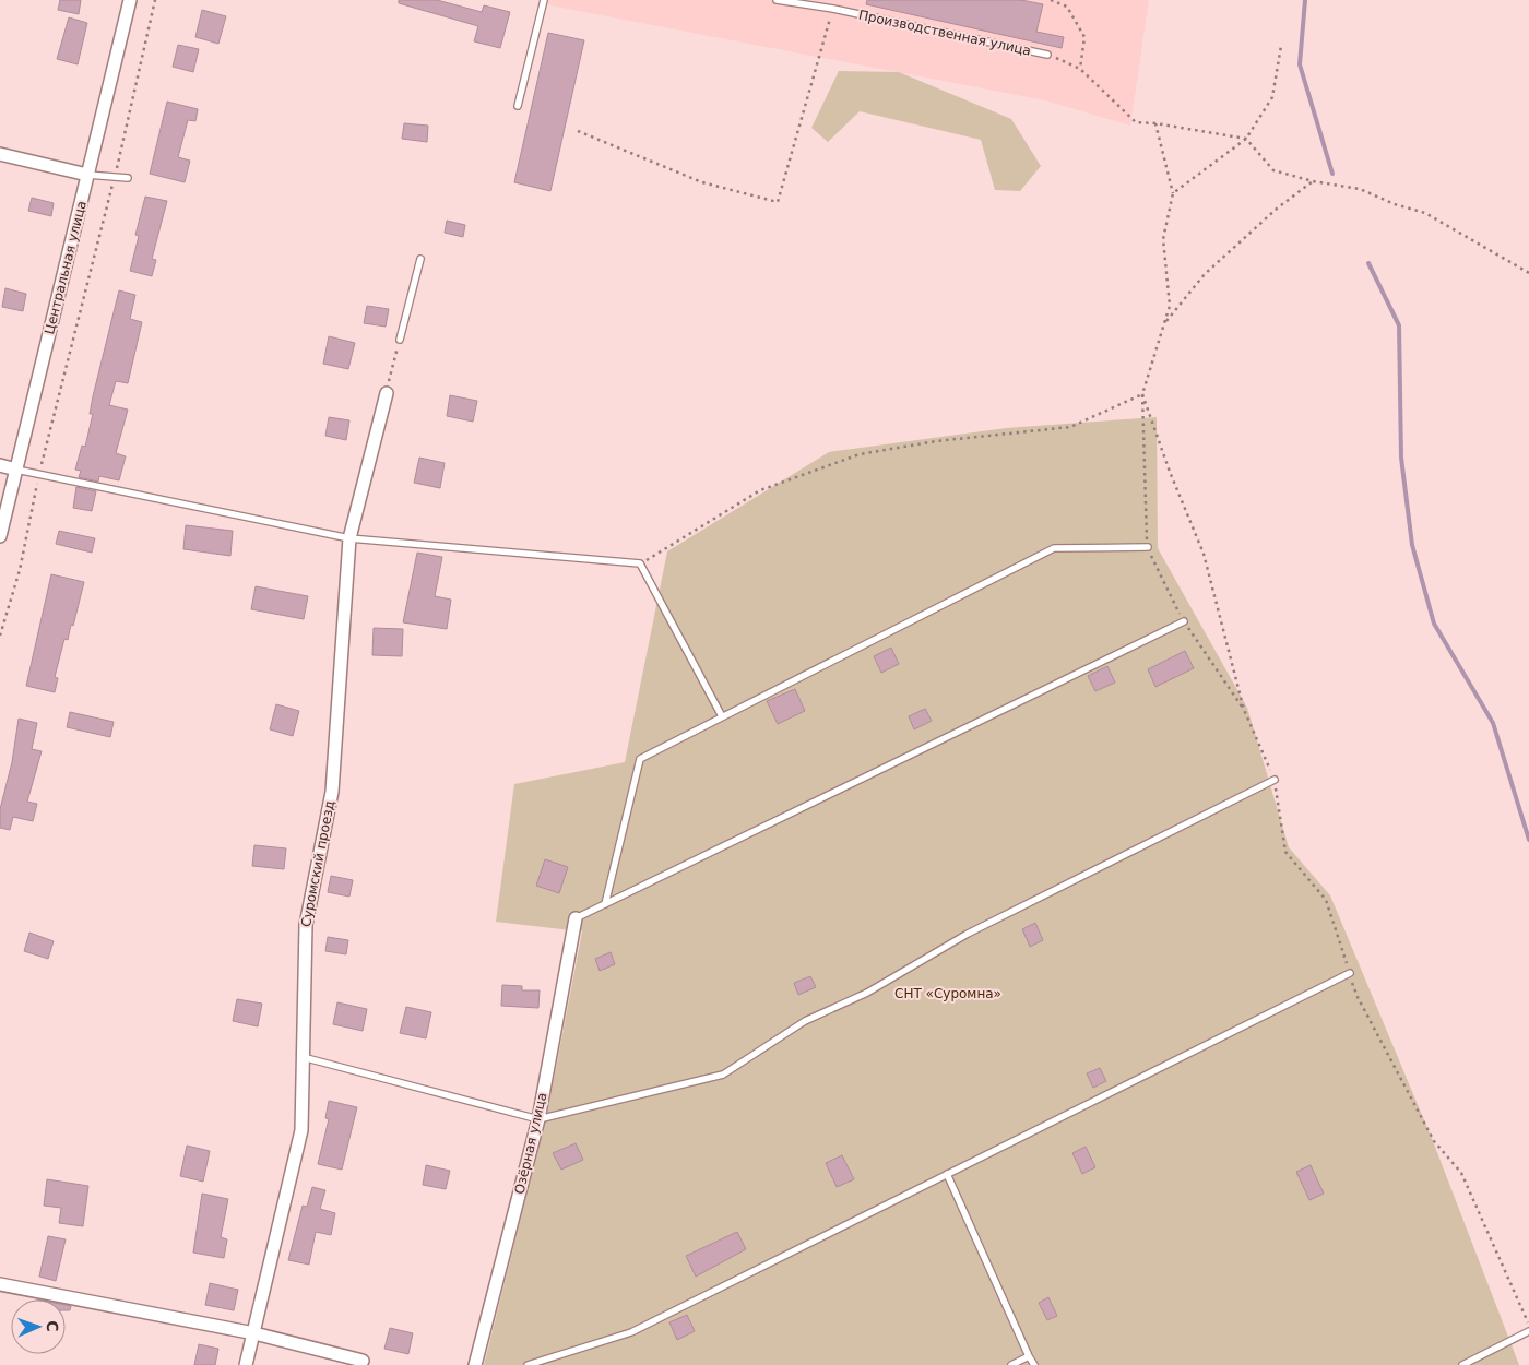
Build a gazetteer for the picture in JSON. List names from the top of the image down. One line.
{"streets":{"street":["Центральная улица","Суромский проезд","Озёрная улица"],"lane":["Производственная улица"]},"parks":["СНТ «Суромна»"],"north":"right"}
